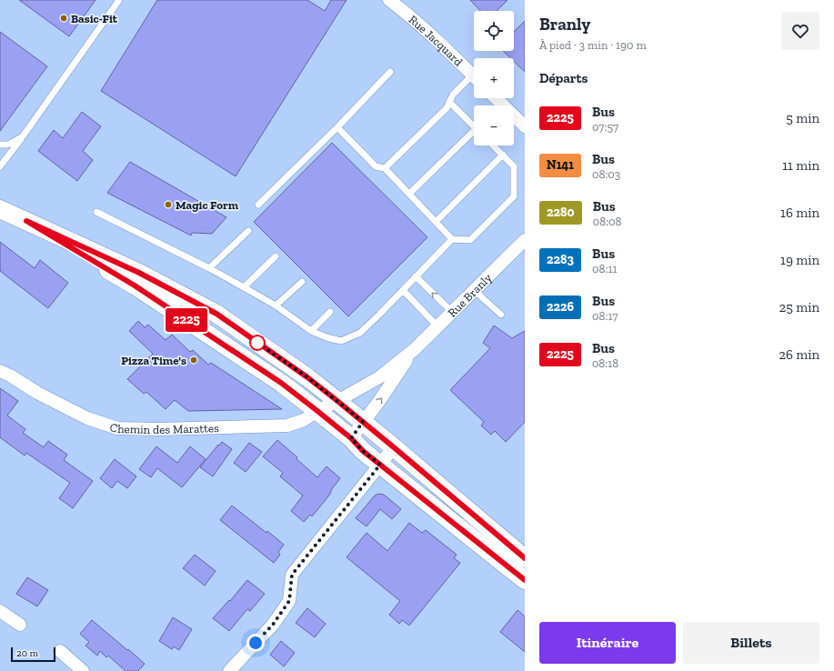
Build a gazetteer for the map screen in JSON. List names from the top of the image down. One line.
{"streets":{"street":["Rue Jacquard","Rue Branly","Chemin des Marattes"]},"crossings":[["Rue Branly","Chemin des Marattes"]],"places":["Basic-Fit","Magic Form","Pizza Time's"],"lines":["bus line 2225"],"scale_bar":"20 m","page":{"on_map":"2225","heading":[["Branly","À pied · 3 min · 190 m"],"Départs"],"map_buttons":["+","−"],"list":[{"mark":"2225","name":"Bus","note":"07:57","value":"5 min"},{"mark":"N141","name":"Bus","note":"08:03","value":"11 min"},{"mark":"2280","name":"Bus","note":"08:08","value":"16 min"},{"mark":"2283","name":"Bus","note":"08:11","value":"19 min"},{"mark":"2226","name":"Bus","note":"08:17","value":"25 min"},{"mark":"2225","name":"Bus","note":"08:18","value":"26 min"}],"buttons":["Itinéraire","Billets"],"scale":"20 m"}}
